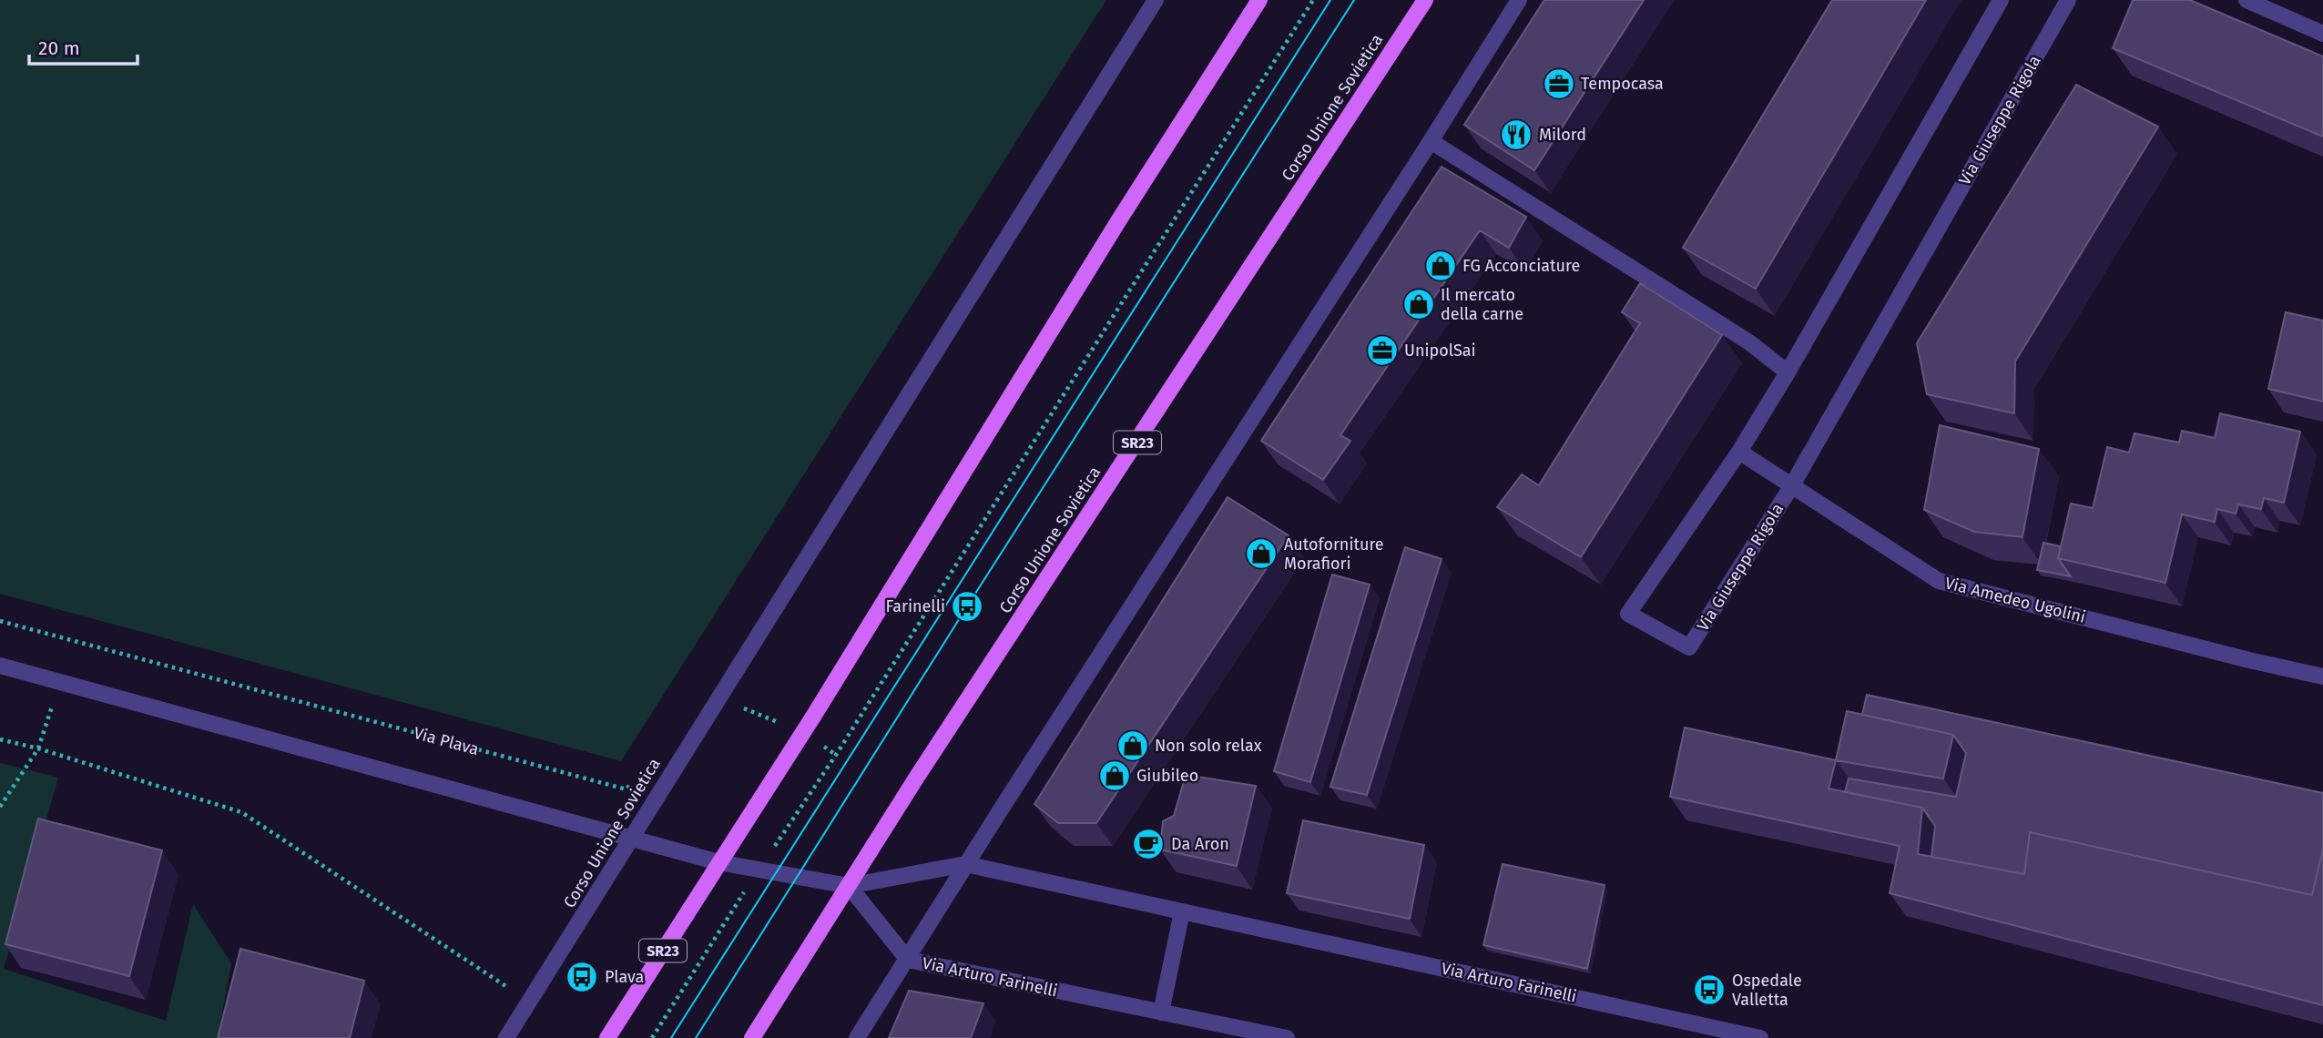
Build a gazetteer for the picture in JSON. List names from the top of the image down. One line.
{"streets":{"main road":["Corso Unione Sovietica","SR23"],"street":["Via Giuseppe Rigola","Via Amedeo Ugolini","Via Arturo Farinelli"],"path":["Via Plava"]},"crossings":[["Corso Unione Sovietica","Via Arturo Farinelli"],["Via Giuseppe Rigola","Via Amedeo Ugolini"]],"places":{"office":["Tempocasa","UnipolSai"],"restaurant":["Milord"],"shop":["FG Acconciature","Il mercato della carne","Autoforniture Morafiori","Non solo relax","Giubileo"],"bus stop":["Farinelli","Plava","Ospedale Valletta"],"cafe":["Da Aron"]},"scale_bar":"20 m"}
